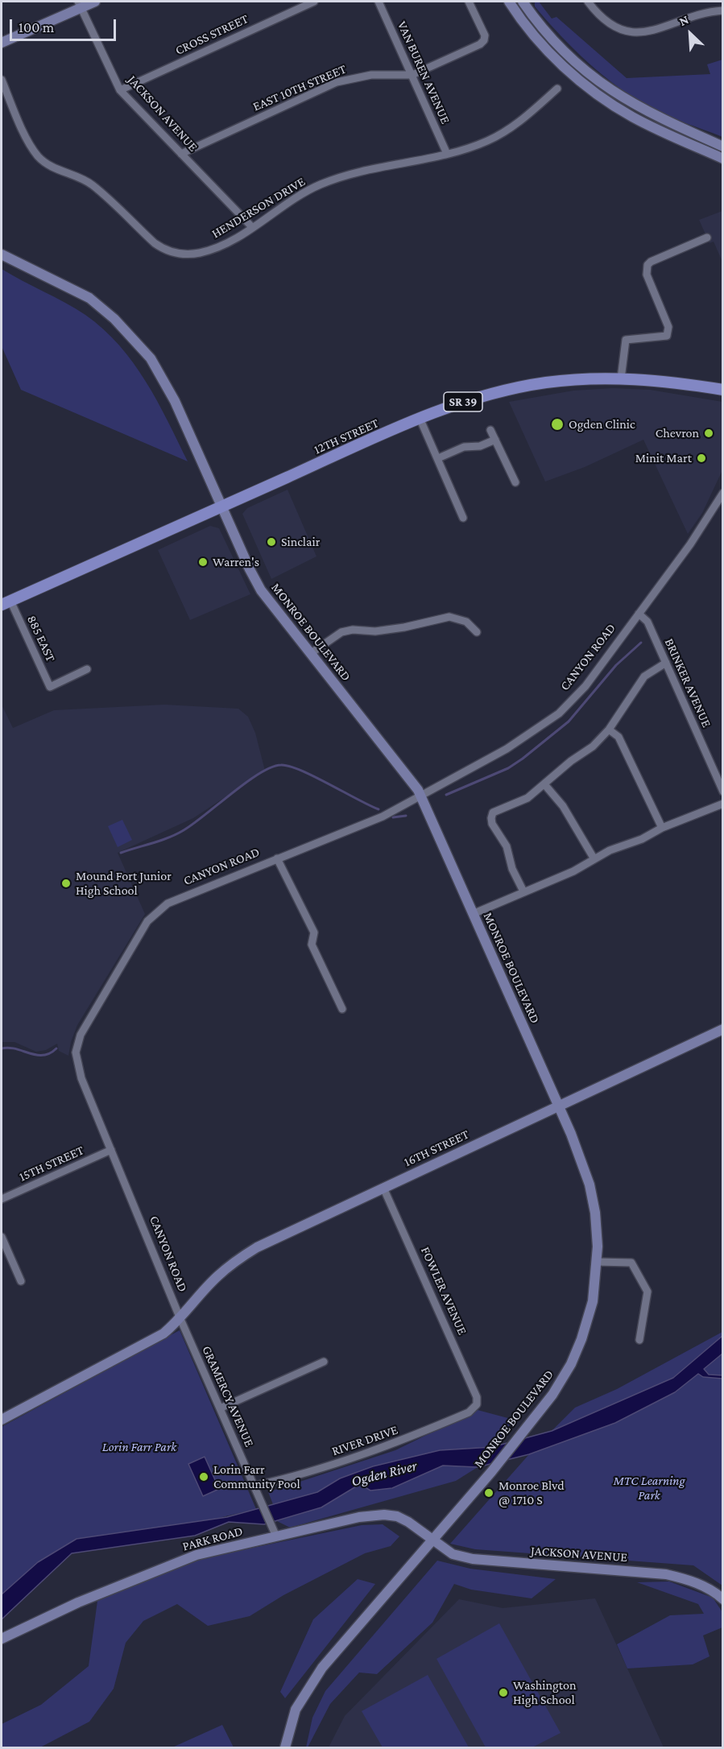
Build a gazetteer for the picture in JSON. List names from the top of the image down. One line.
{"streets":{"main road":["JACKSON AVENUE","SR 39","12TH STREET","MONROE BOULEVARD","16TH STREET","PARK ROAD"],"street":["CROSS STREET","VAN BUREN AVENUE","EAST 10TH STREET","HENDERSON DRIVE","885 EAST","CANYON ROAD","BRINKER AVENUE","15TH STREET","FOWLER AVENUE","GRAMERCY AVENUE","RIVER DRIVE"]},"crossings":[["CROSS STREET","JACKSON AVENUE"],["VAN BUREN AVENUE","EAST 10TH STREET"],["VAN BUREN AVENUE","HENDERSON DRIVE"],["EAST 10TH STREET","JACKSON AVENUE"],["JACKSON AVENUE","HENDERSON DRIVE"],["JACKSON AVENUE","MONROE BOULEVARD"],["JACKSON AVENUE","PARK ROAD"],["12TH STREET","MONROE BOULEVARD"],["12TH STREET","885 EAST"],["MONROE BOULEVARD","CANYON ROAD"],["MONROE BOULEVARD","16TH STREET"],["MONROE BOULEVARD","PARK ROAD"],["CANYON ROAD","BRINKER AVENUE"],["CANYON ROAD","16TH STREET"],["CANYON ROAD","15TH STREET"],["CANYON ROAD","GRAMERCY AVENUE"],["16TH STREET","FOWLER AVENUE"],["16TH STREET","GRAMERCY AVENUE"],["FOWLER AVENUE","RIVER DRIVE"],["GRAMERCY AVENUE","RIVER DRIVE"],["GRAMERCY AVENUE","PARK ROAD"]],"water":["Ogden River"],"parks":["Lorin Farr Park","MTC Learning Park"],"places":["Ogden Clinic","Chevron","Minit Mart","Sinclair","Warren's","Mound Fort Junior High School","Lorin Farr Community Pool","Monroe Blvd @ 1710 S","Washington High School"],"scale_bar":"100 m","north":"top left"}
